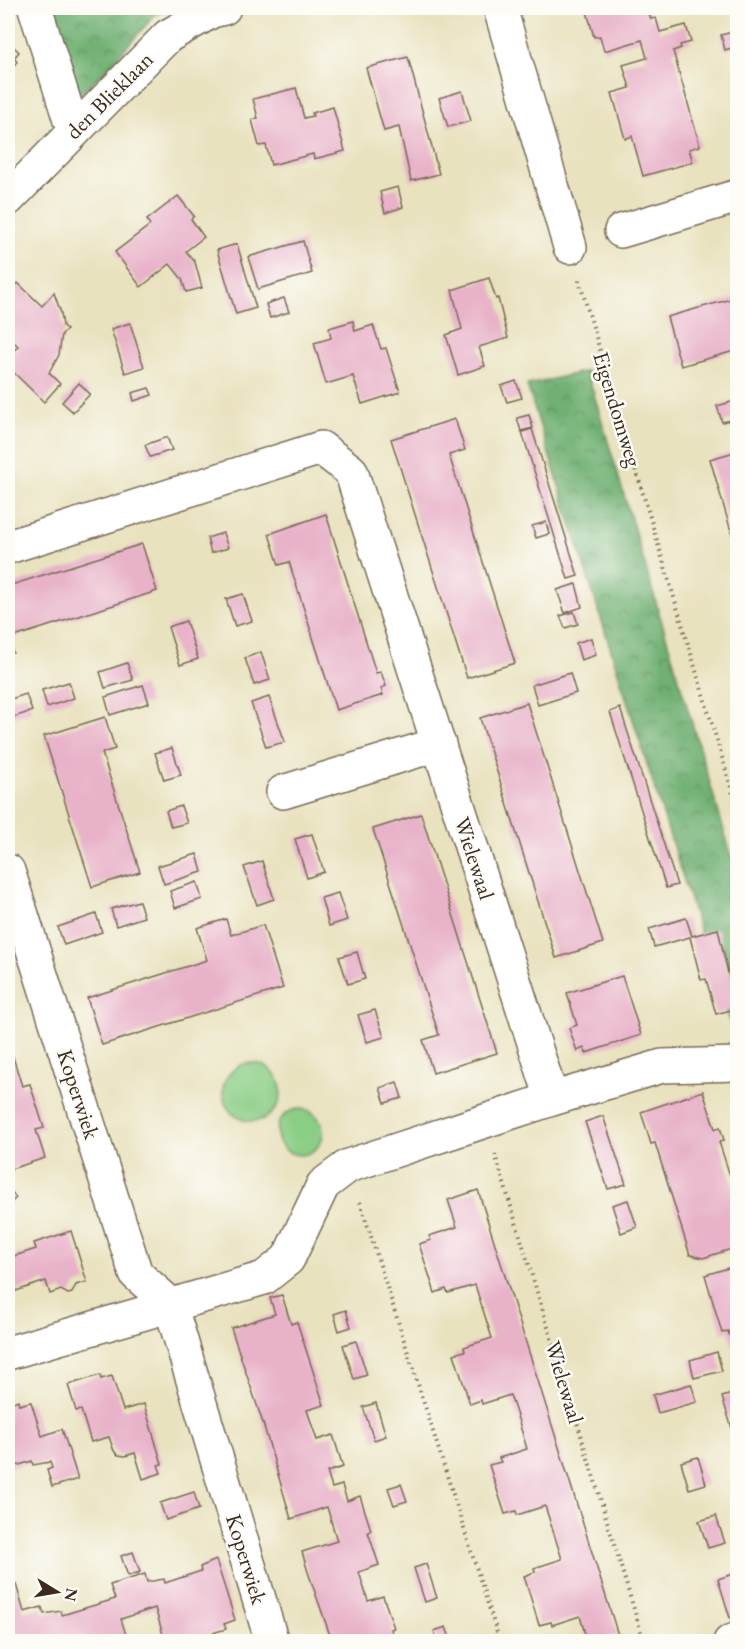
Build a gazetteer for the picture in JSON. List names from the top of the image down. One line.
{"streets":{"street":["den Blieklaan","Wielewaal","Koperwiek"],"path":["Eigendomweg"]},"north":"right"}
